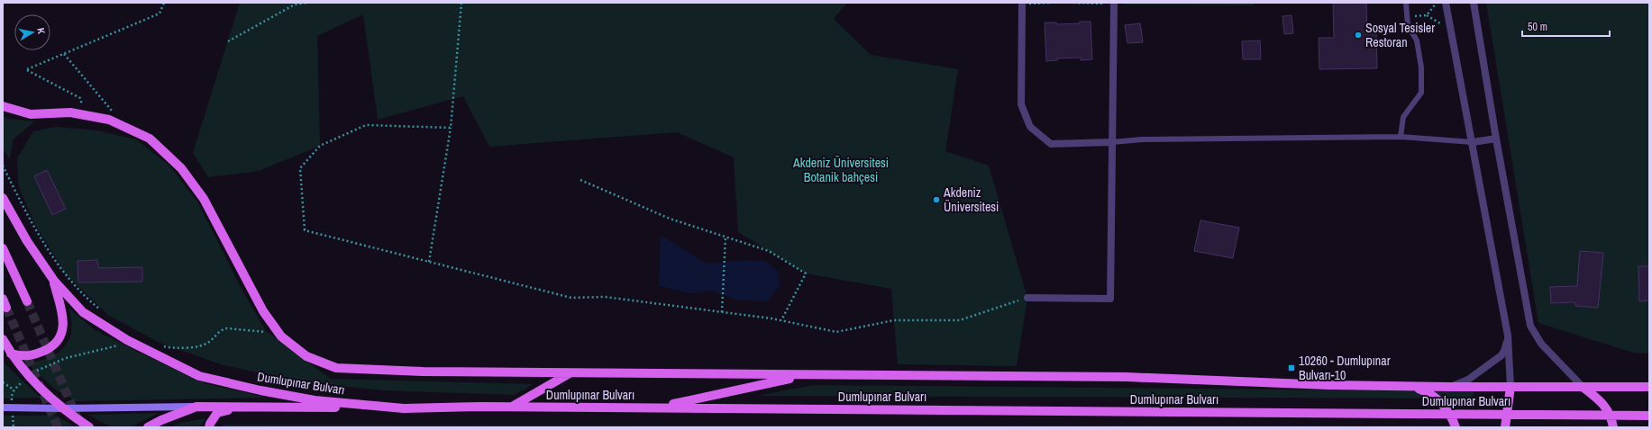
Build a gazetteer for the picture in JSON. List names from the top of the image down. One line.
{"streets":{"main road":["Dumlupınar Bulvarı"]},"parks":["Akdeniz Üniversitesi Botanik bahçesi"],"places":{"other":["Sosyal Tesisler Restoran","Akdeniz Üniversitesi"],"transit":["10260 - Dumlupınar Bulvarı-10"]},"scale_bar":"50 m","north":"right"}
